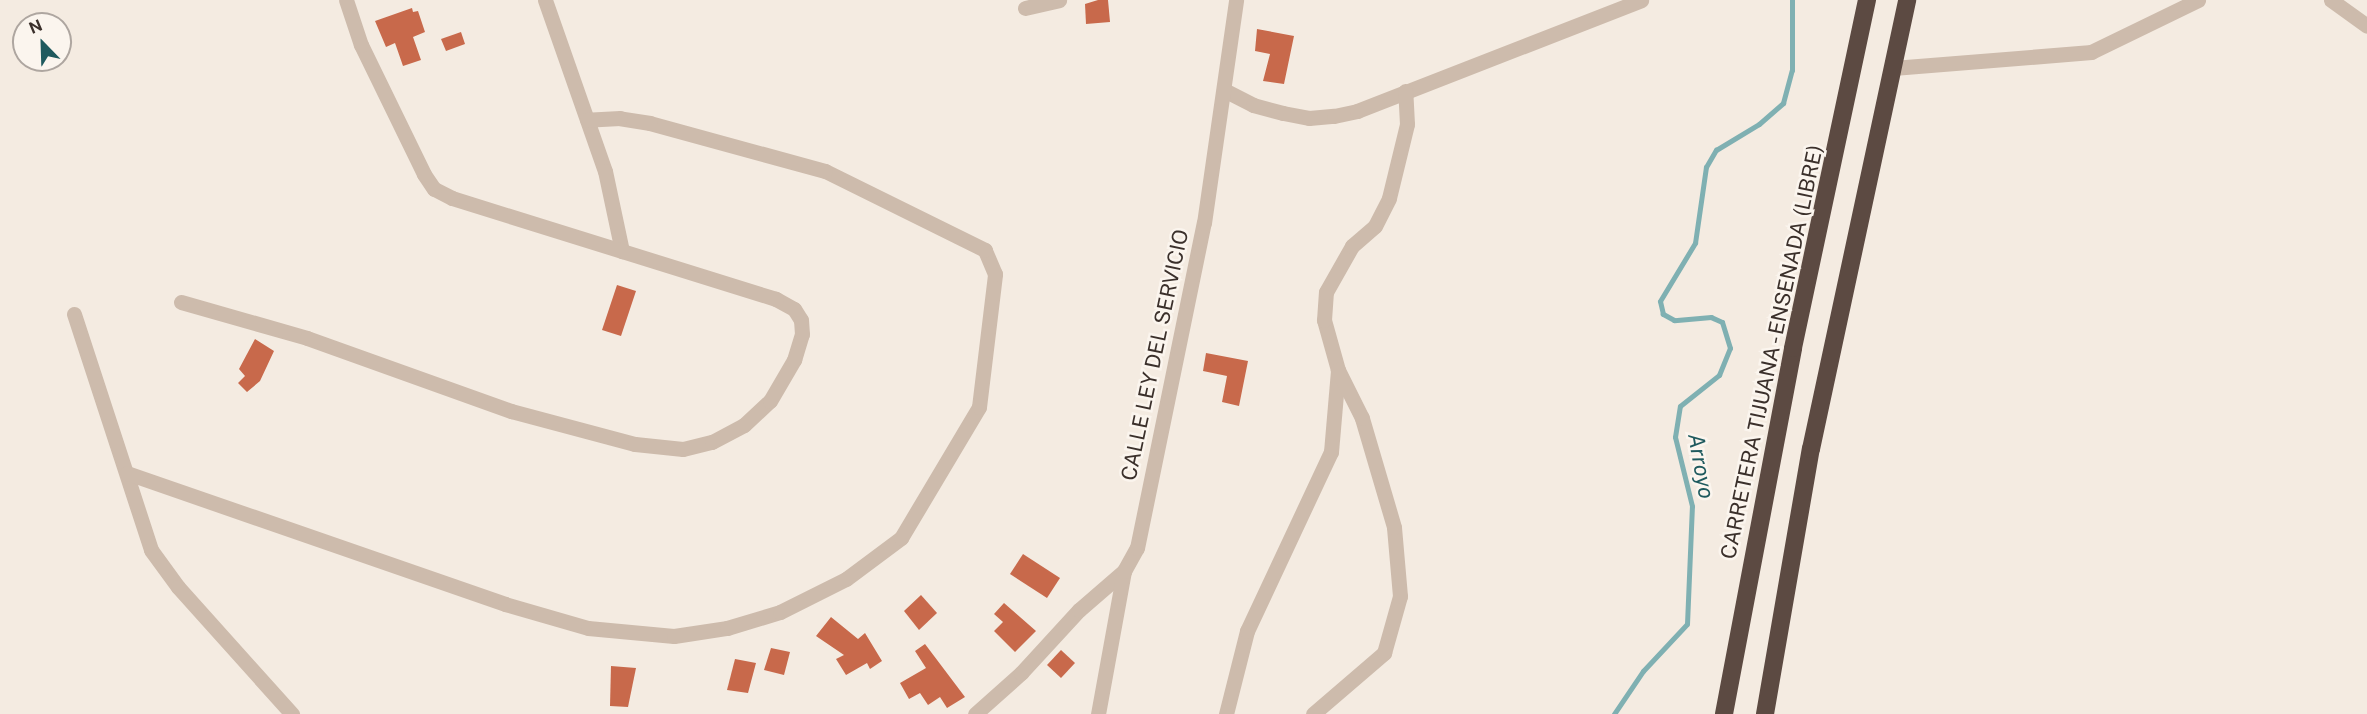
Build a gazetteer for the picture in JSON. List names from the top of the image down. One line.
{"streets":{"highway":["CARRETERA TIJUANA - ENSENADA (LIBRE)"],"street":["CALLE LEY DEL SERVICIO"]},"water":["Arroyo"],"north":"top left"}
